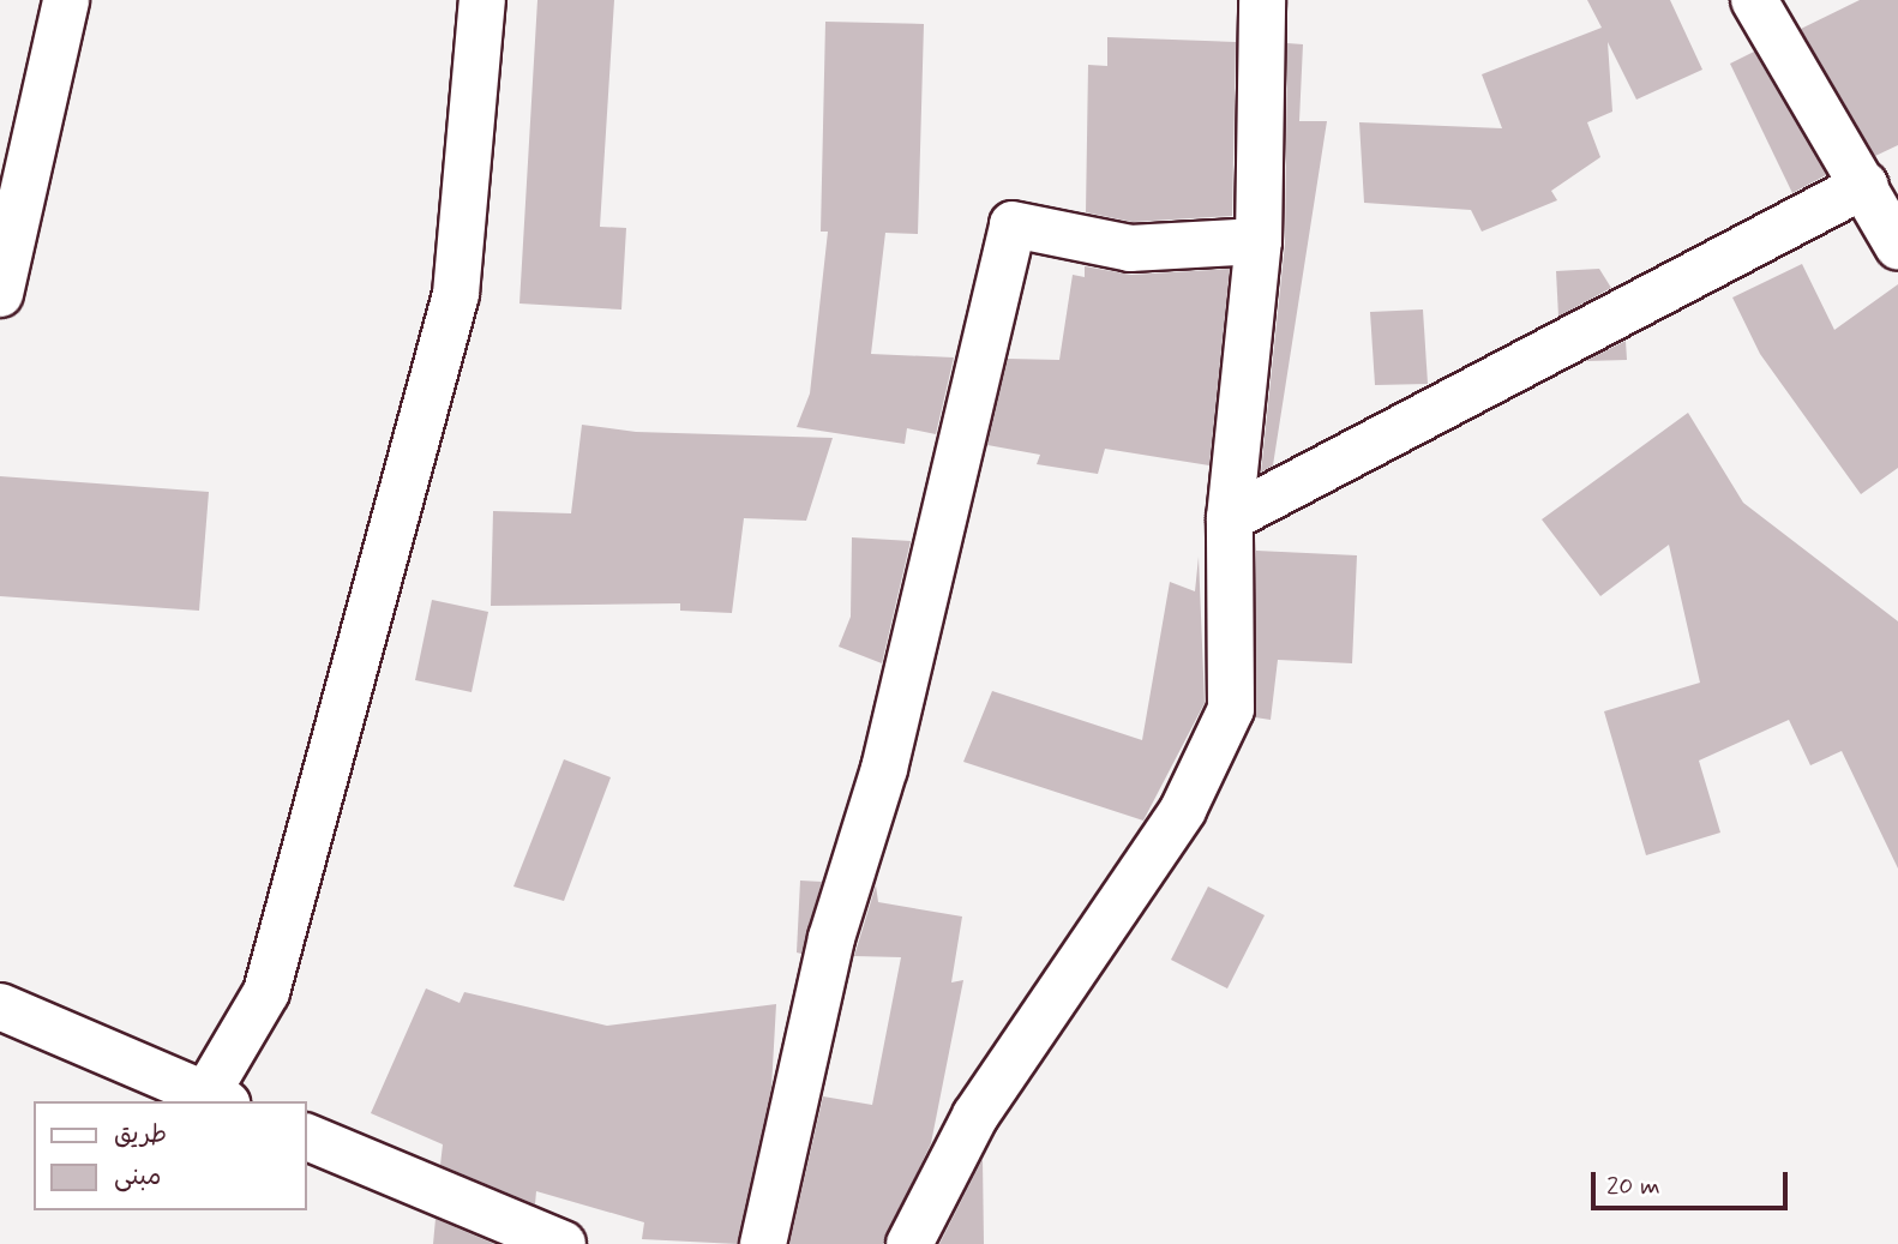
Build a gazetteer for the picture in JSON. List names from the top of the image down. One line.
{"legend":["طريق","مبنى"],"scale_bar":"20 m"}
